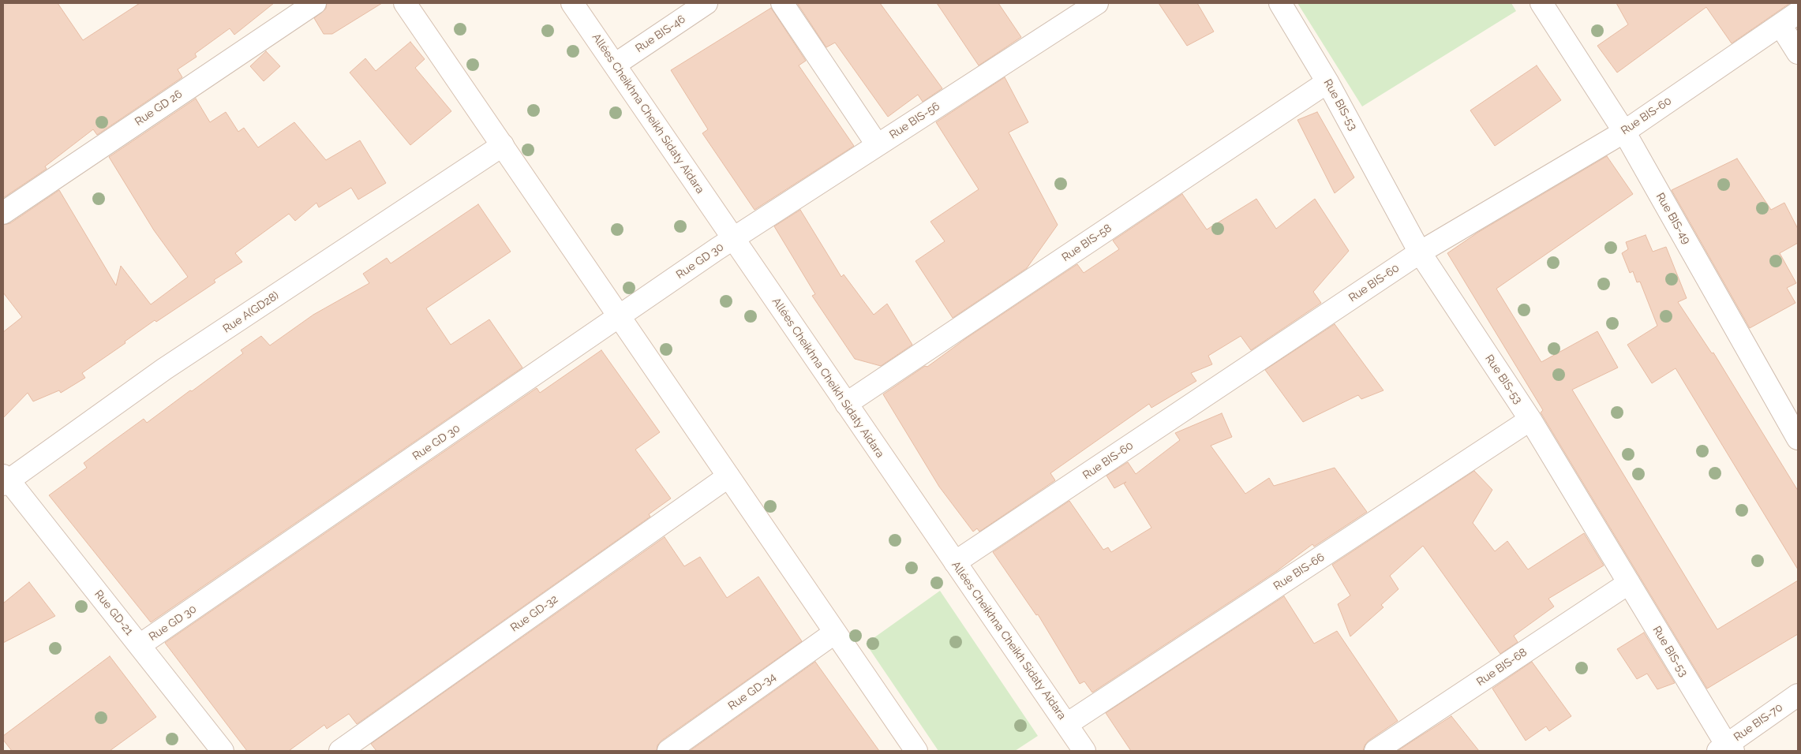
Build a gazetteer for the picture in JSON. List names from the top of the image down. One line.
{"streets":{"street":["Rue BIS-46","Rue BIS-53","Rue GD 26","Allées Cheikhna Cheikh Sidaty Aîdara","Rue BIS-60","Rue BIS-56","Rue BIS-49","Rue BIS-58","Rue GD 30","Rue A(GD28)","Rue BIS-66","Rue GD-21","Rue GD-32","Rue BIS-68","Rue GD-34","Rue BIS-70"]},"crossings":[["Rue BIS-46","Allées Cheikhna Cheikh Sidaty Aîdara"],["Rue BIS-53","Rue BIS-60"],["Rue BIS-53","Rue BIS-58"],["Rue BIS-53","Rue BIS-66"],["Rue BIS-53","Rue BIS-68"],["Rue BIS-53","Rue BIS-70"],["Allées Cheikhna Cheikh Sidaty Aîdara","Rue BIS-60"],["Allées Cheikhna Cheikh Sidaty Aîdara","Rue BIS-56"],["Allées Cheikhna Cheikh Sidaty Aîdara","Rue BIS-58"],["Allées Cheikhna Cheikh Sidaty Aîdara","Rue GD 30"],["Allées Cheikhna Cheikh Sidaty Aîdara","Rue BIS-66"],["Rue BIS-60","Rue BIS-49"],["Rue BIS-56","Rue GD 30"],["Rue GD 30","Rue GD-21"],["Rue A(GD28)","Rue GD-21"]]}
